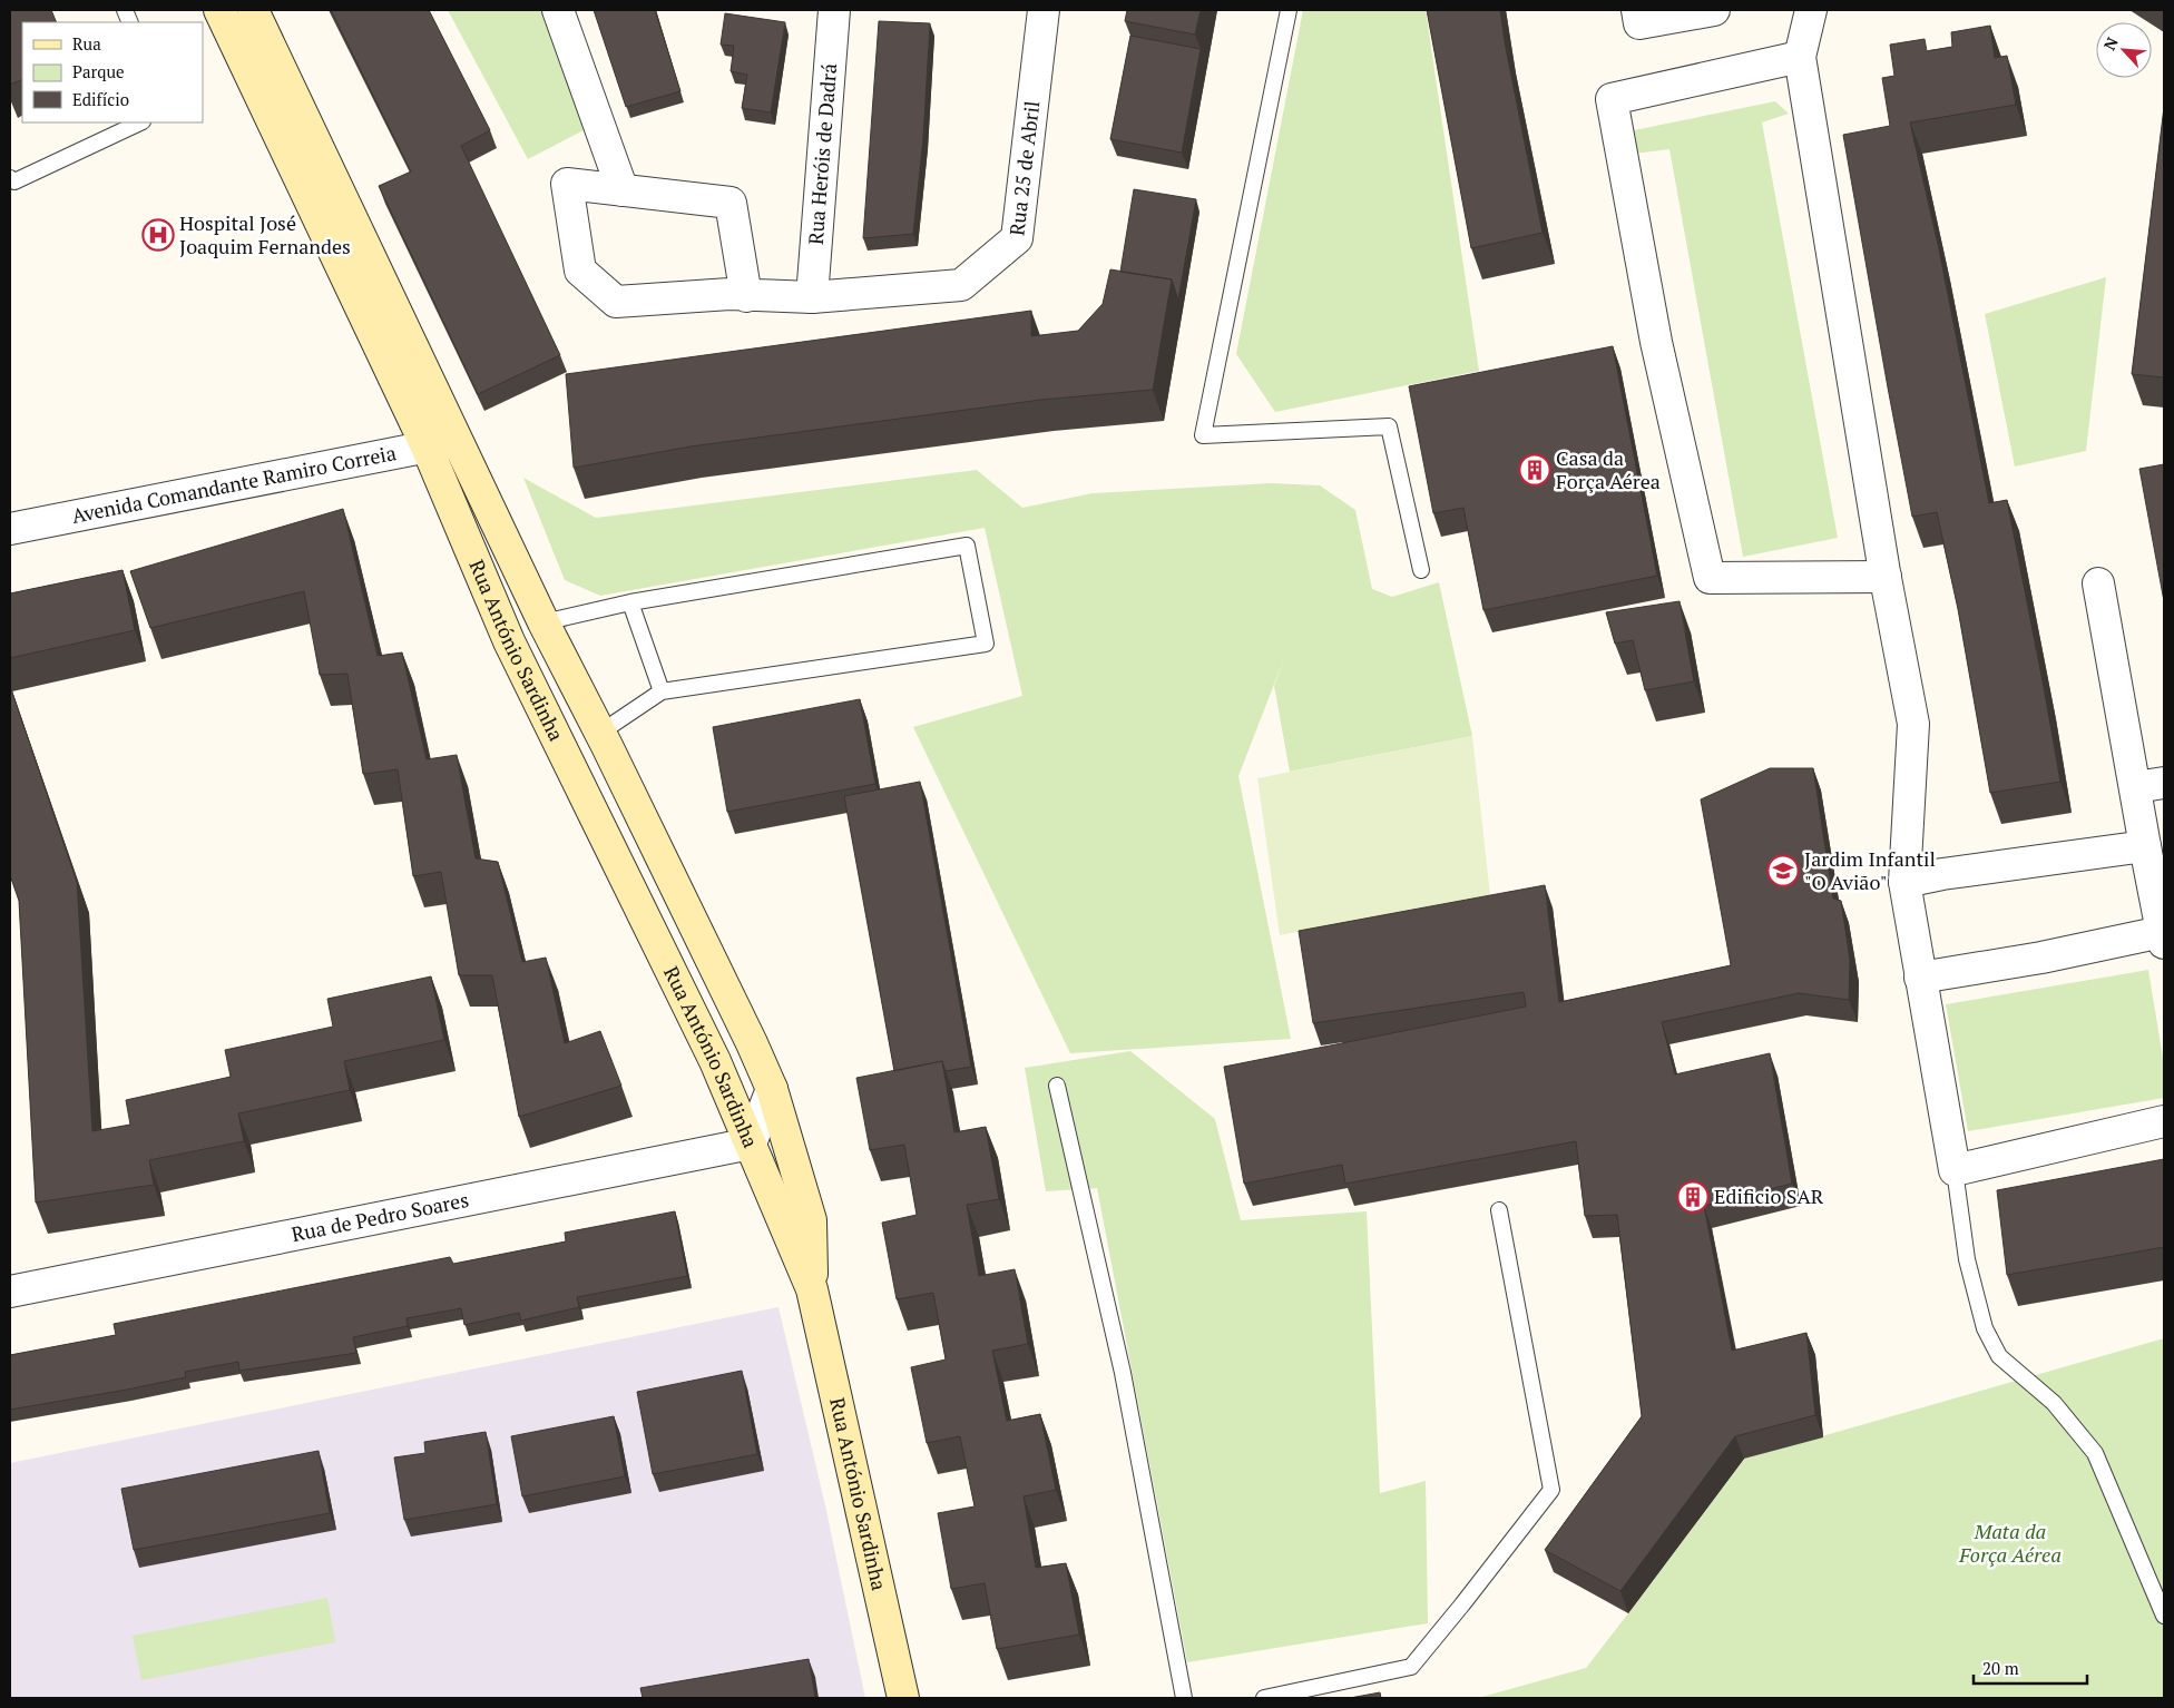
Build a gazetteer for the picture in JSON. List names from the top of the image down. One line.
{"streets":{"main road":["Rua António Sardinha"],"street":["Rua Heróis de Dadrá","Rua 25 de Abril","Avenida Comandante Ramiro Correia","Rua de Pedro Soares"]},"crossings":[["Rua Heróis de Dadrá","Rua 25 de Abril"],["Avenida Comandante Ramiro Correia","Rua António Sardinha"],["Rua António Sardinha","Rua de Pedro Soares"]],"parks":["Mata da Força Aérea"],"places":{"hospital":["Hospital José Joaquim Fernandes"],"building":["Casa da Força Aérea","Edificio SAR"],"school or university":["Jardim Infantil \"O Avião\""]},"legend":["Rua","Parque","Edifício"],"scale_bar":"20 m","north":"top left"}
